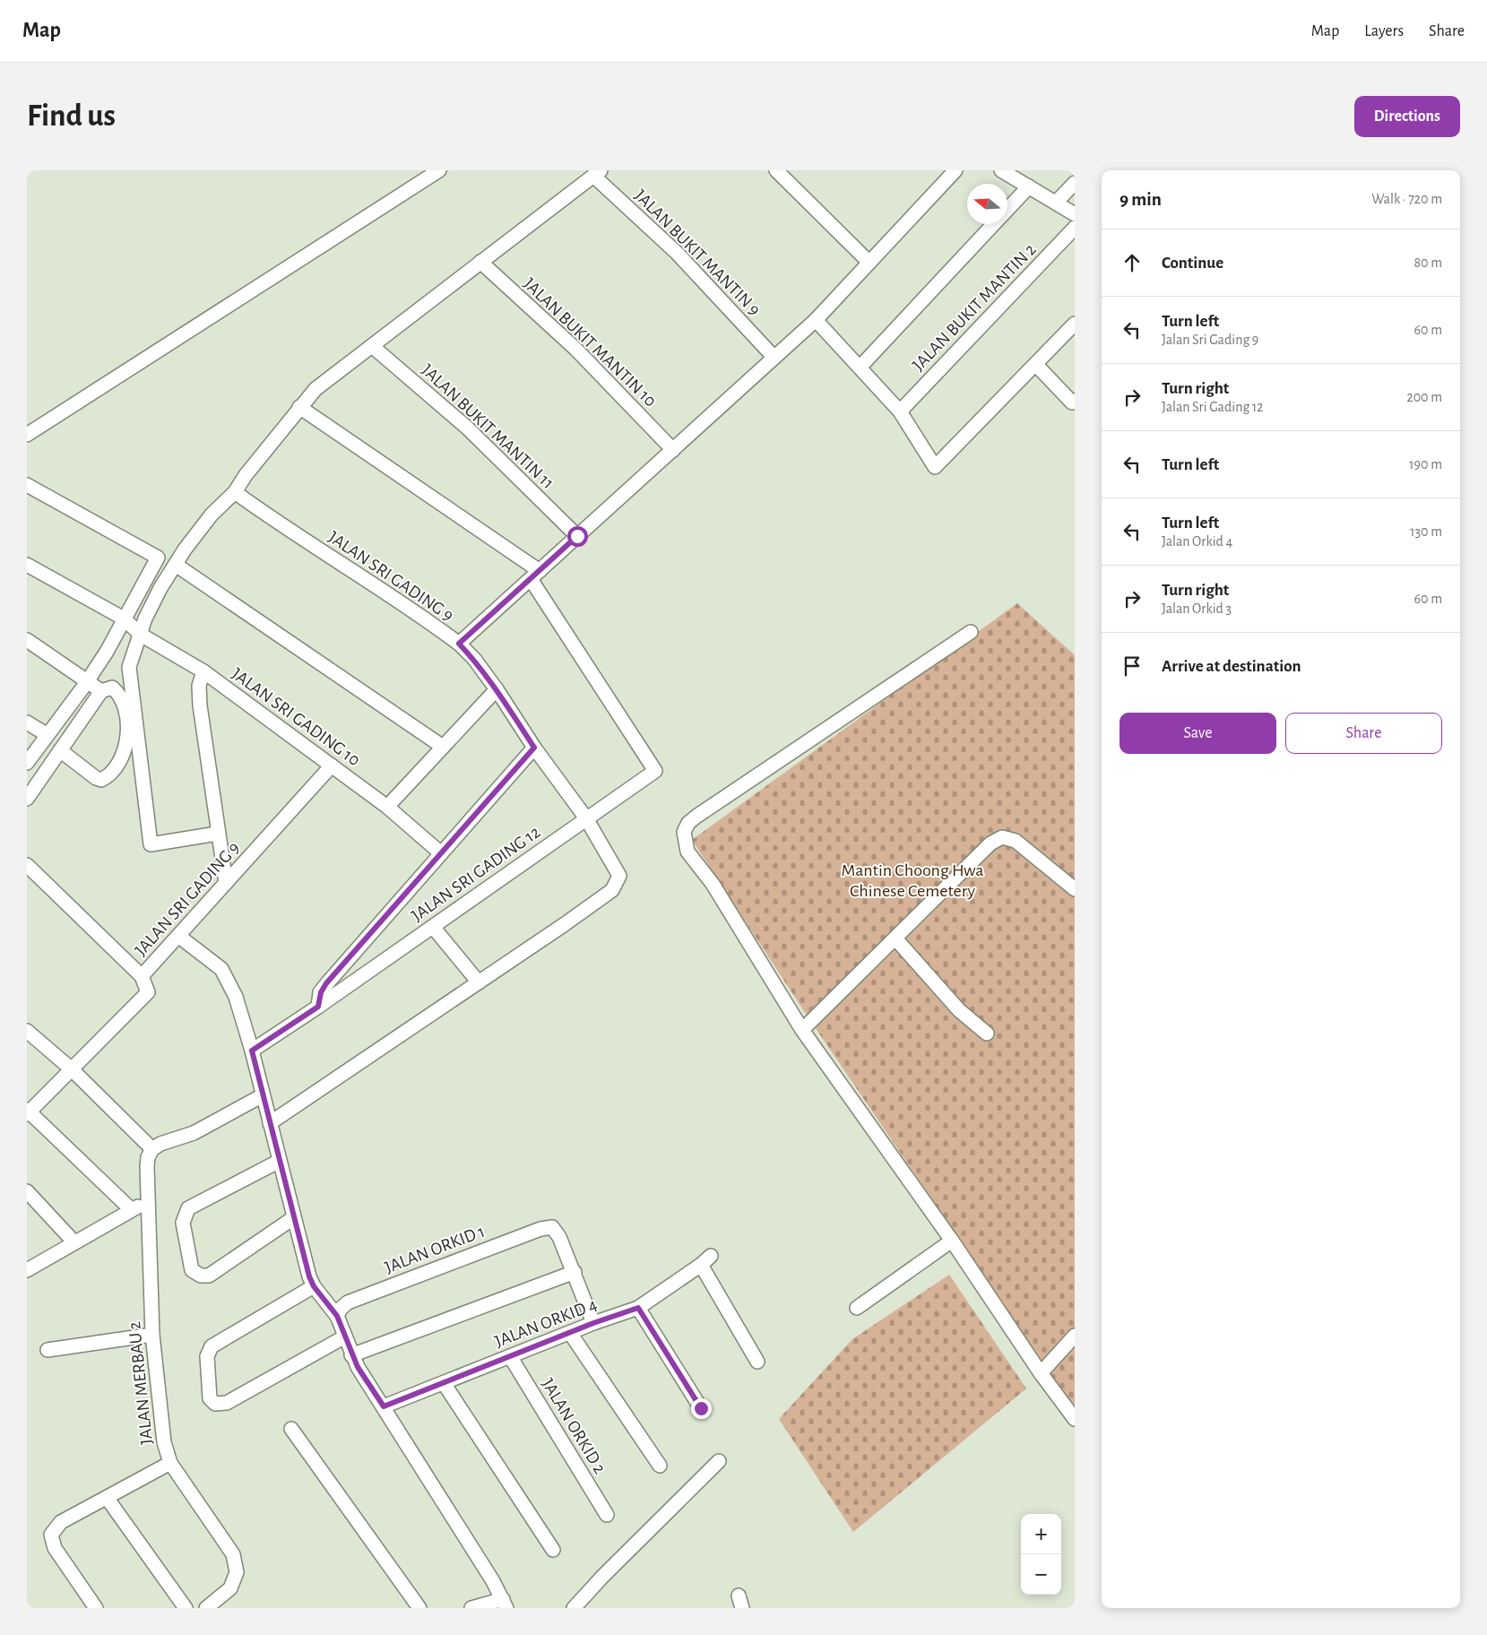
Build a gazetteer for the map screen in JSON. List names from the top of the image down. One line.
{"streets":{"street":["JALAN BUKIT MANTIN 9","JALAN BUKIT MANTIN 2","JALAN BUKIT MANTIN 10","JALAN BUKIT MANTIN 11","JALAN SRI GADING 9","JALAN SRI GADING 10","JALAN SRI GADING 12","JALAN ORKID 1","JALAN ORKID 4","JALAN MERBAU 2","JALAN ORKID 2"]},"crossings":[["JALAN SRI GADING 9","JALAN SRI GADING 10"],["JALAN SRI GADING 9","JALAN SRI GADING 12"],["JALAN SRI GADING 10","JALAN SRI GADING 12"],["JALAN ORKID 4","JALAN ORKID 2"]],"parks":["Mantin Choong Hwa Chinese Cemetery"],"north":"left","page":{"header":"Map","nav":["Map","Layers","Share"],"buttons":["Directions",["Save","Share"]],"title":"Find us","heading":["9 min","Walk · 720 m"],"list":[["Continue","80 m"],["Turn left","Jalan Sri Gading 9","60 m"],["Turn right","Jalan Sri Gading 12","200 m"],["Turn left","190 m"],["Turn left","Jalan Orkid 4","130 m"],["Turn right","Jalan Orkid 3","60 m"],"Arrive at destination"],"map_buttons":["+","−"]}}
